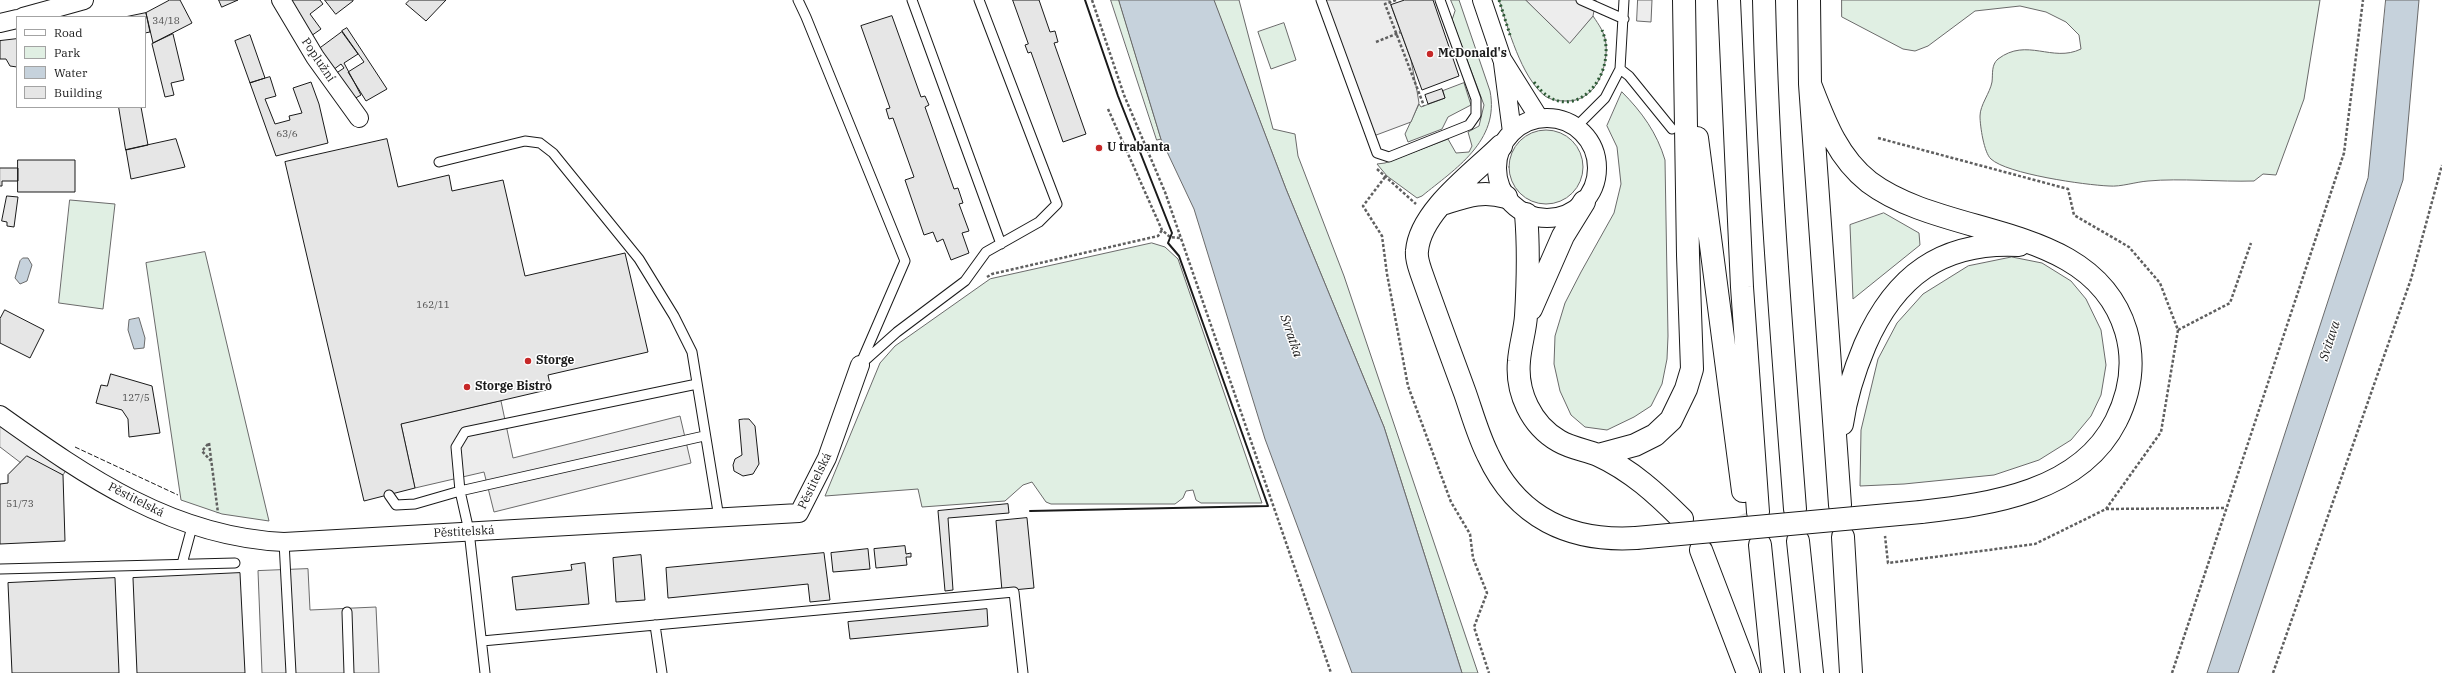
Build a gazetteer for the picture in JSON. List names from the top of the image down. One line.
{"streets":{"street":["Poplužní","Pěstitelská"]},"water":["Svratka","Svitava"],"places":["McDonald's","U trabanta","Storge","Storge Bistro"],"house_numbers":["34/18","63/6","162/11","127/5","51/73"],"legend":["Road","Park","Water","Building"]}
